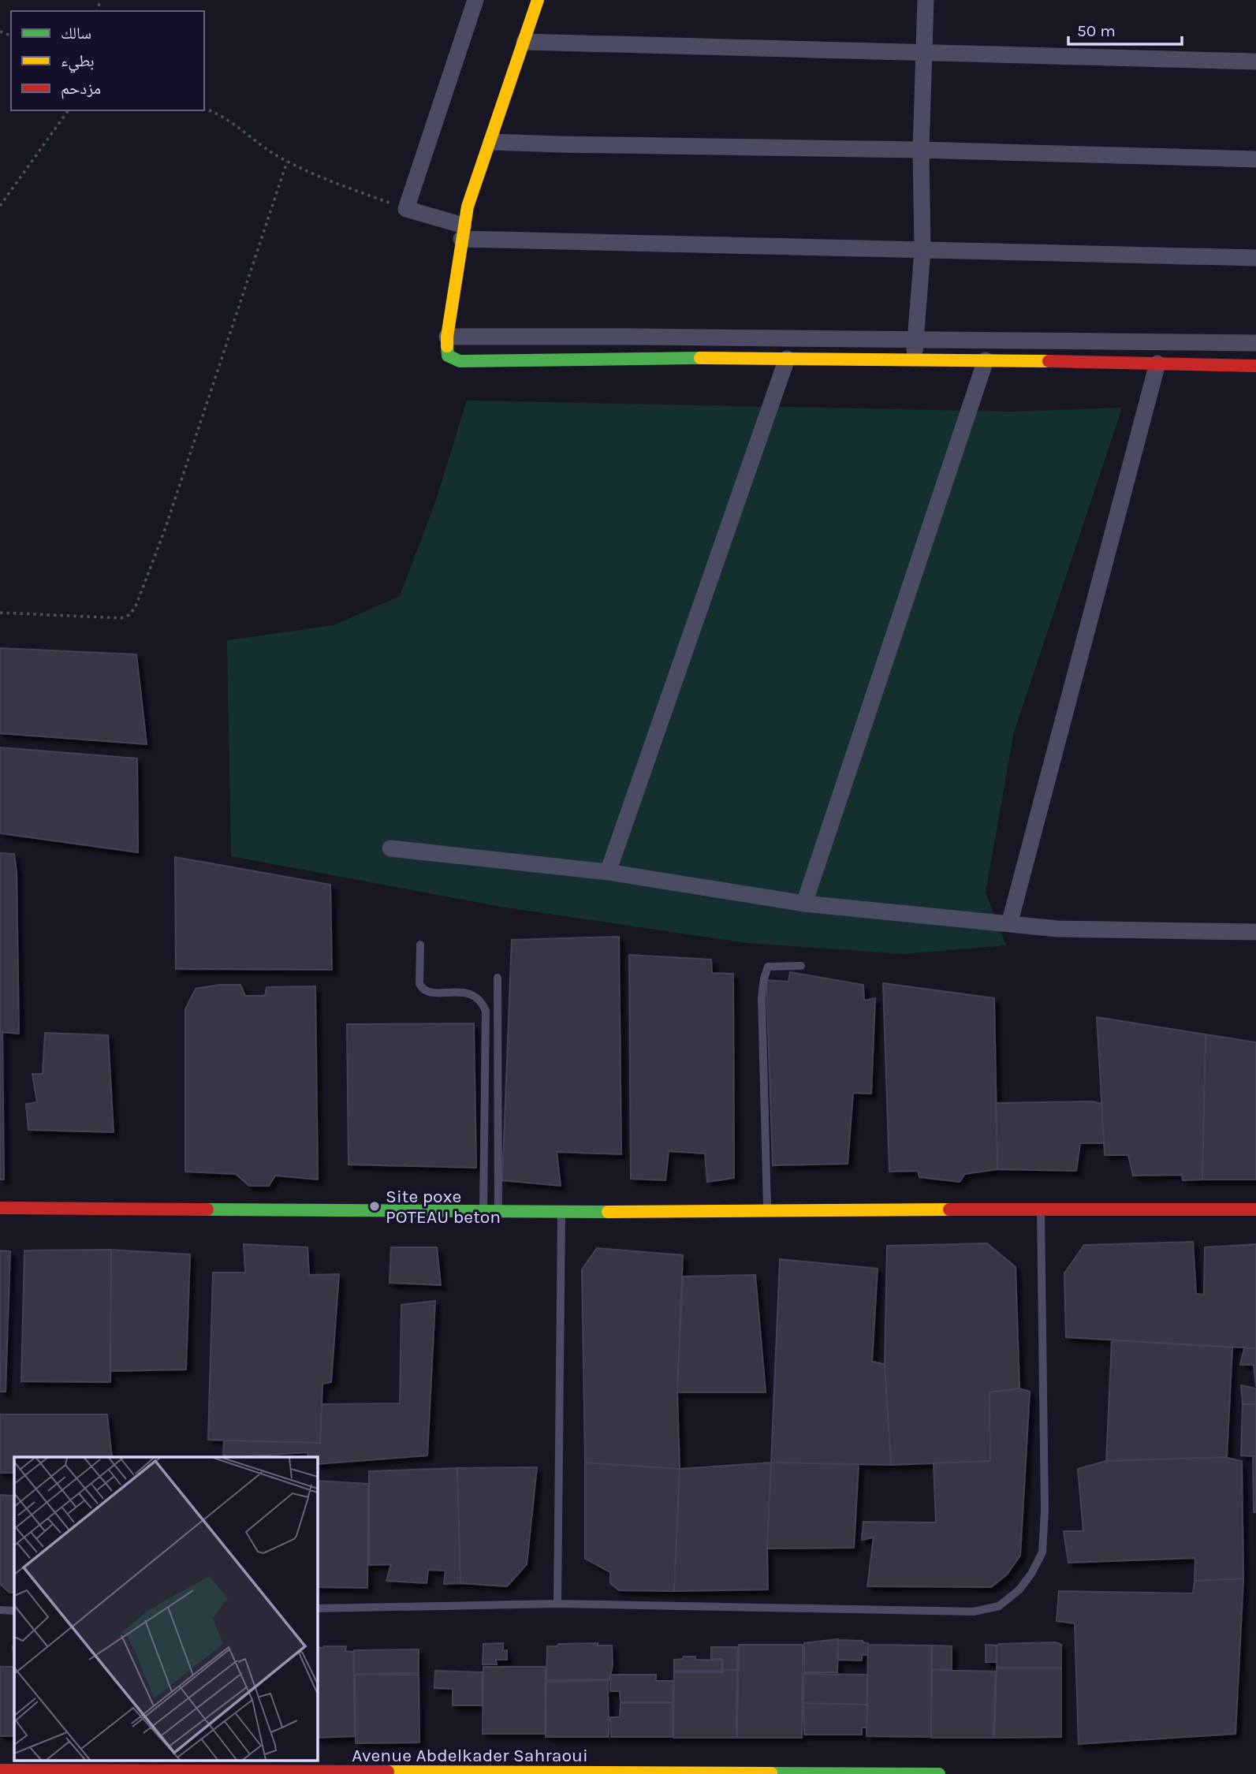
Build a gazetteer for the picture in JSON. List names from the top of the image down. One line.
{"streets":{"street":["Avenue Abdelkader Sahraoui"]},"places":["Site poxe POTEAU beton"],"legend":["سالك","بطيء","مزدحم"],"scale_bar":"50 m"}
